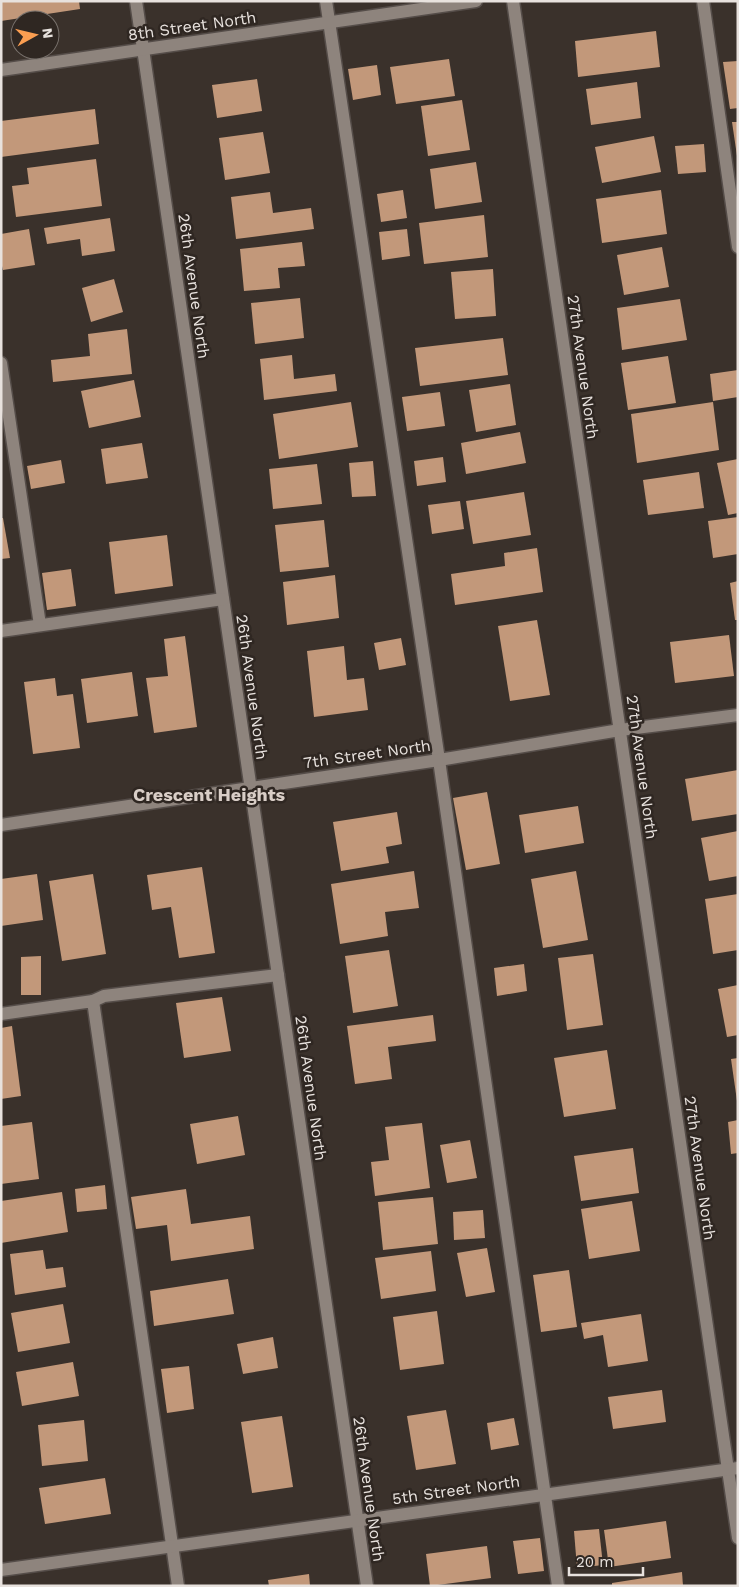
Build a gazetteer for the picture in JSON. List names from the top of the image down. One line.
{"streets":{"street":["8th Street North","26th Avenue North","27th Avenue North","7th Street North","5th Street North"]},"crossings":[["8th Street North","26th Avenue North"],["26th Avenue North","7th Street North"],["26th Avenue North","5th Street North"],["27th Avenue North","7th Street North"],["27th Avenue North","5th Street North"]],"districts":["Crescent Heights"],"scale_bar":"20 m","north":"right"}
